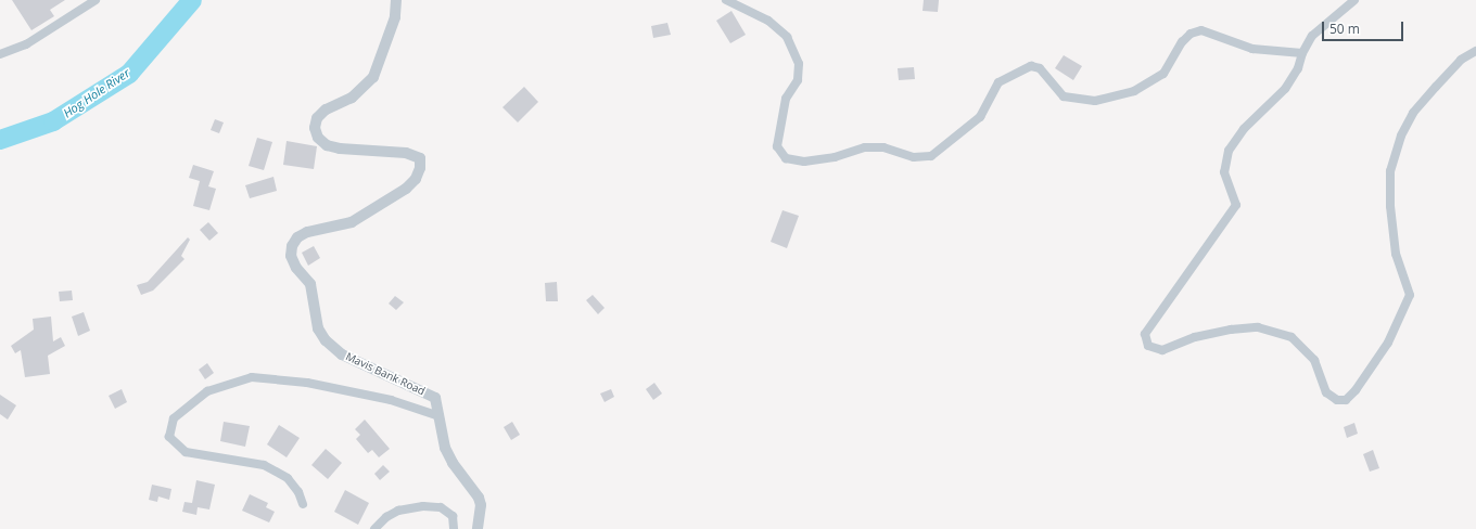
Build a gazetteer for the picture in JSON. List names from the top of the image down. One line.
{"streets":{"street":["Mavis Bank Road"]},"water":["Hog Hole River"],"scale_bar":"50 m"}
